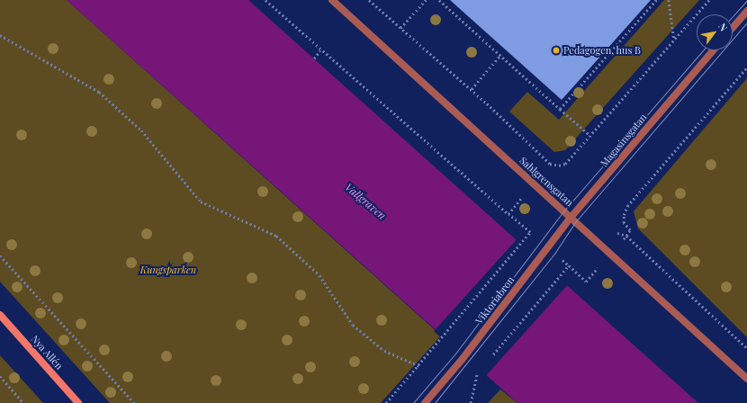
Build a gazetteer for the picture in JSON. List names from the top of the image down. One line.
{"streets":{"main road":["Nya Allén"],"street":["Magasinsgatan","Sahlgrensgatan","Viktoriabron"]},"crossings":[["Magasinsgatan","Sahlgrensgatan"],["Magasinsgatan","Viktoriabron"]],"water":["Vallgraven"],"parks":["Kungsparken"],"places":["Pedagogen, hus B"],"north":"top right"}
